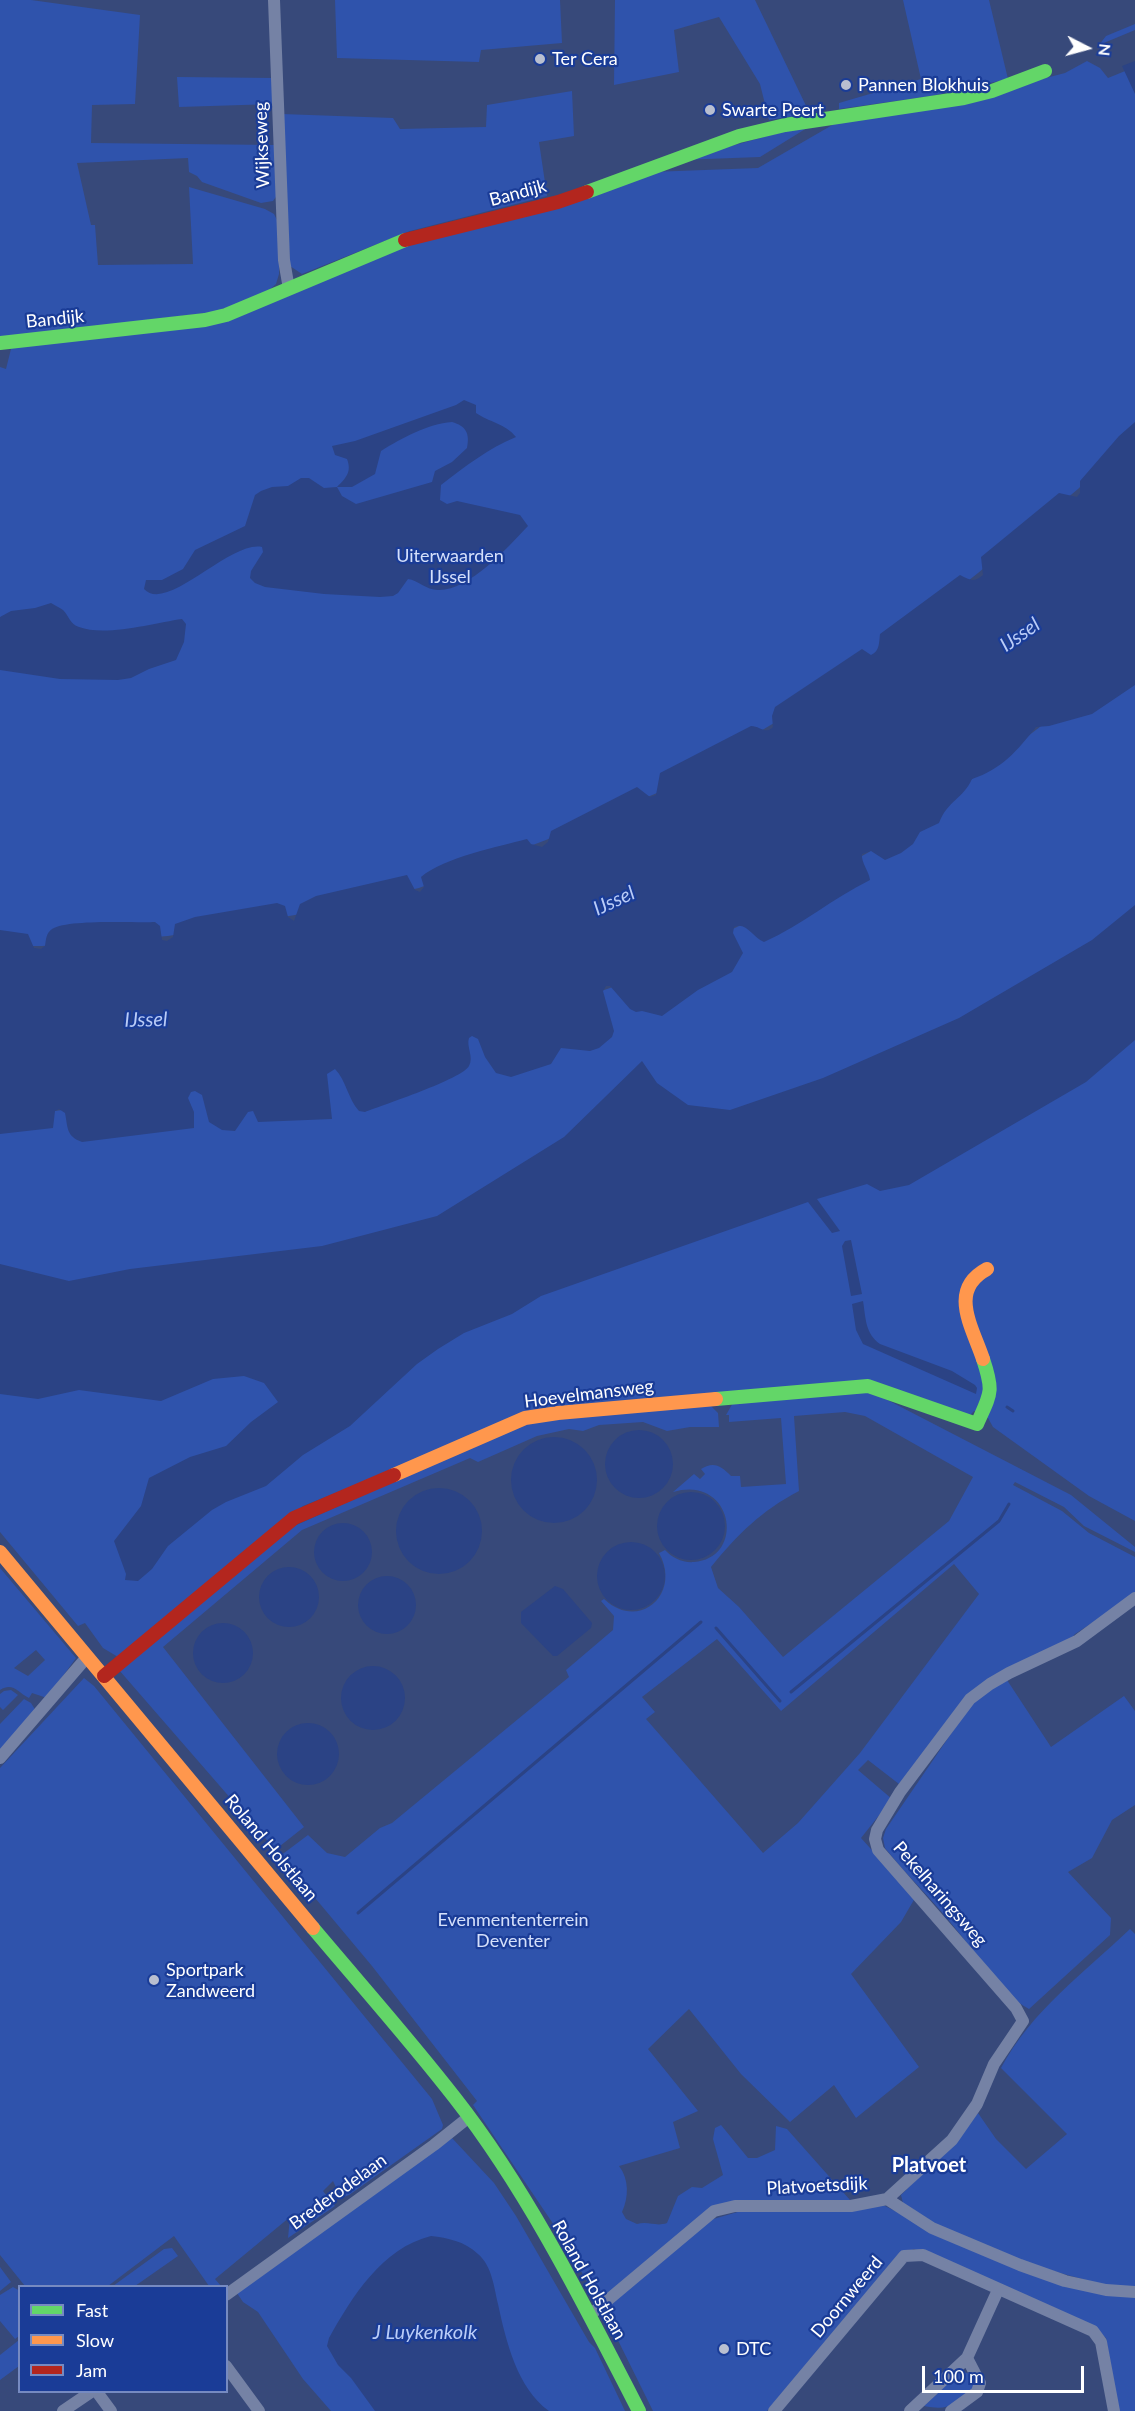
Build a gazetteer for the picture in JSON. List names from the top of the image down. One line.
{"streets":{"street":["Wijkseweg","Bandijk","Hoevelmansweg","Roland Holstlaan","Pekelharingsweg","Platvoetsdijk","Brederodelaan","Doornweerd"]},"crossings":[["Wijkseweg","Bandijk"],["Hoevelmansweg","Roland Holstlaan"],["Roland Holstlaan","Platvoetsdijk"],["Roland Holstlaan","Brederodelaan"],["Pekelharingsweg","Platvoetsdijk"]],"districts":["Platvoet"],"water":["IJssel","J Luykenkolk"],"parks":["Uiterwaarden IJssel","Evenmententerrein Deventer"],"places":["Ter Cera","Pannen Blokhuis","Swarte Peert","Sportpark Zandweerd","DTC"],"legend":["Fast","Slow","Jam"],"scale_bar":"100 m","north":"right"}
